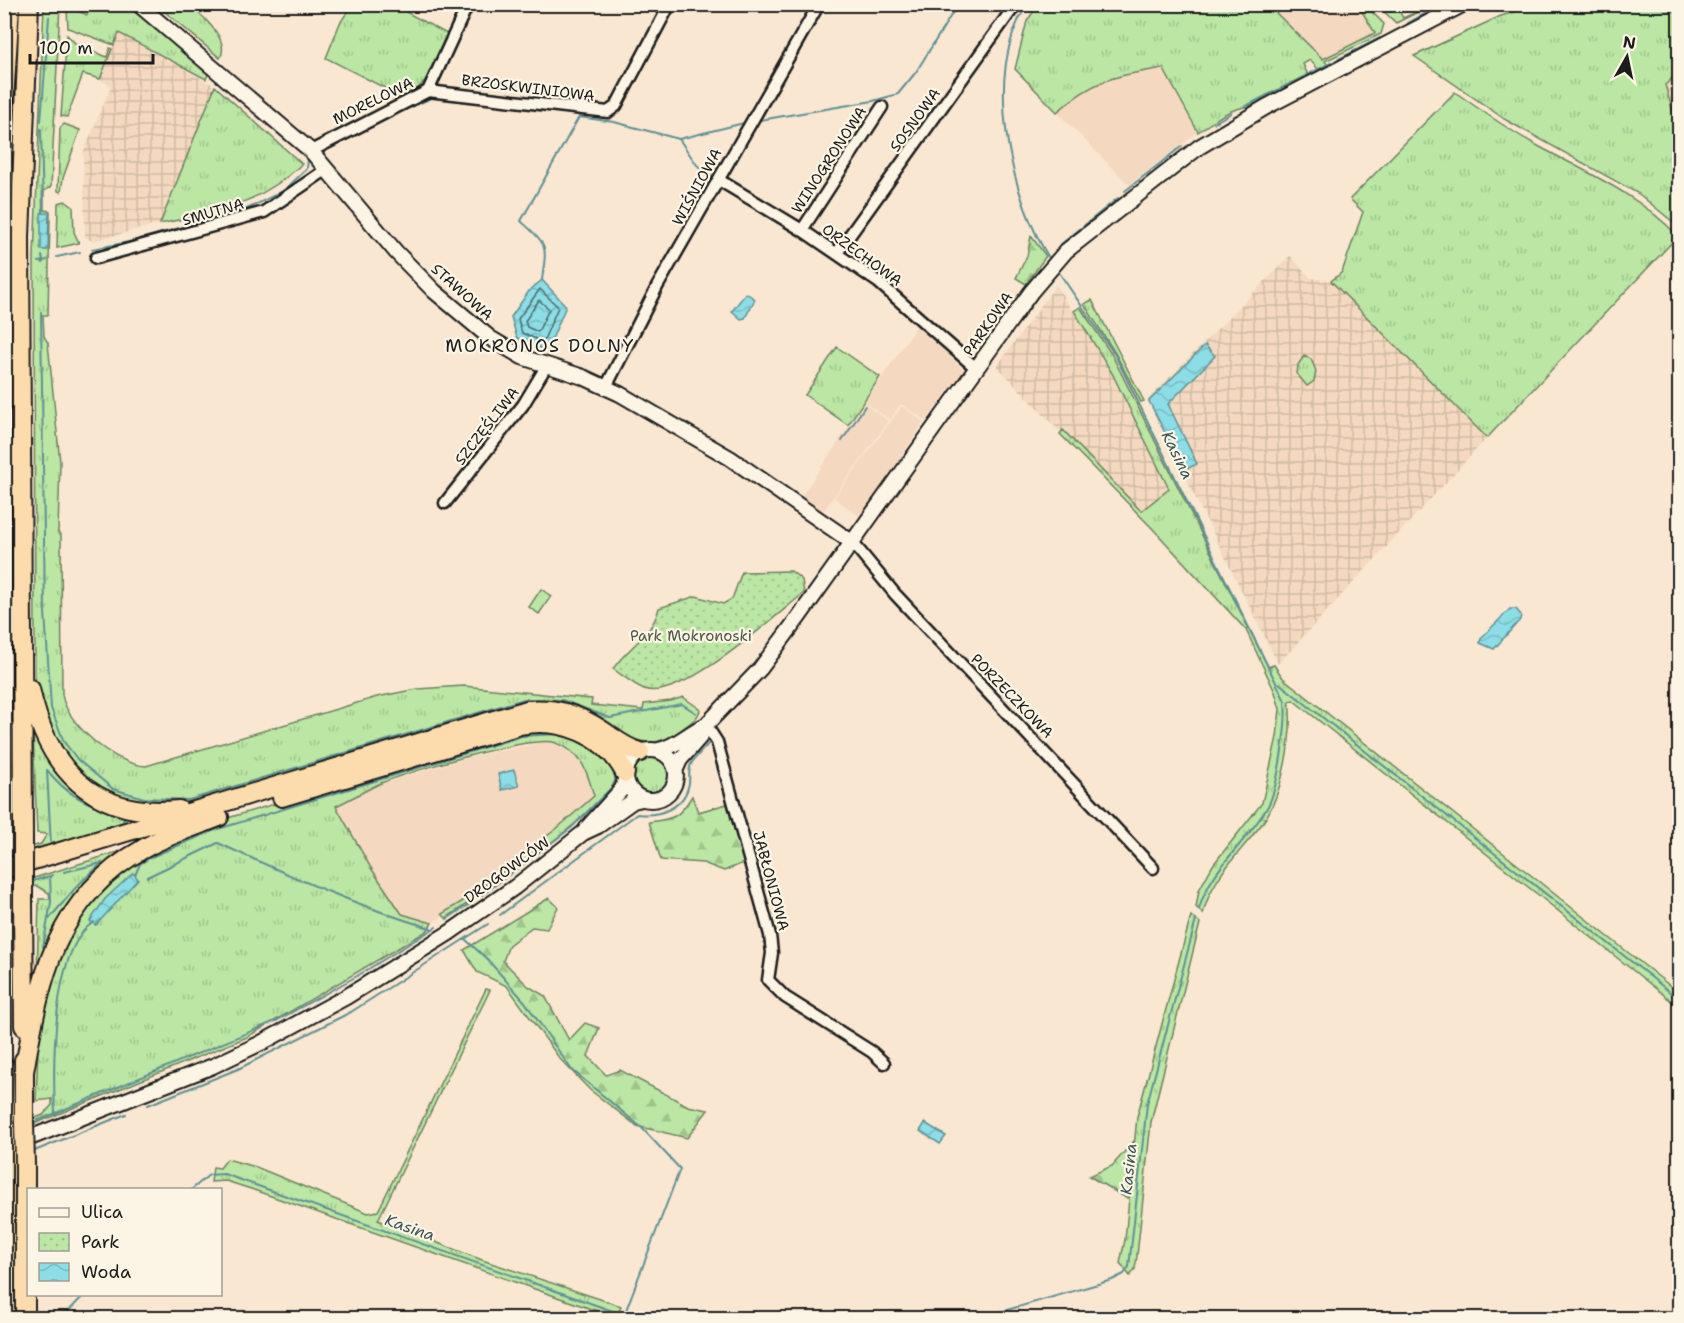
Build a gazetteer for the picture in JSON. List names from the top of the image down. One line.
{"streets":{"main road":["STAWOWA","PARKOWA","DROGOWCÓW"],"street":["BRZOSKWINIOWA","MORELOWA","SOSNOWA","WINOGRONOWA","WIŚNIOWA","SMUTNA","ORZECHOWA","SZCZĘŚLIWA","PORZECZKOWA","JABŁONIOWA"]},"crossings":[["BRZOSKWINIOWA","MORELOWA"],["MORELOWA","STAWOWA"],["SOSNOWA","ORZECHOWA"],["WINOGRONOWA","ORZECHOWA"],["WIŚNIOWA","ORZECHOWA"],["WIŚNIOWA","STAWOWA"],["SMUTNA","STAWOWA"],["ORZECHOWA","PARKOWA"],["STAWOWA","PARKOWA"],["STAWOWA","SZCZĘŚLIWA"],["STAWOWA","PORZECZKOWA"],["PARKOWA","PORZECZKOWA"],["PARKOWA","DROGOWCÓW"],["PARKOWA","JABŁONIOWA"]],"districts":["MOKRONOS DOLNY"],"water":["Kasina"],"parks":["Park Mokronoski"],"legend":["Ulica","Park","Woda"],"scale_bar":"100 m","north":"top"}
